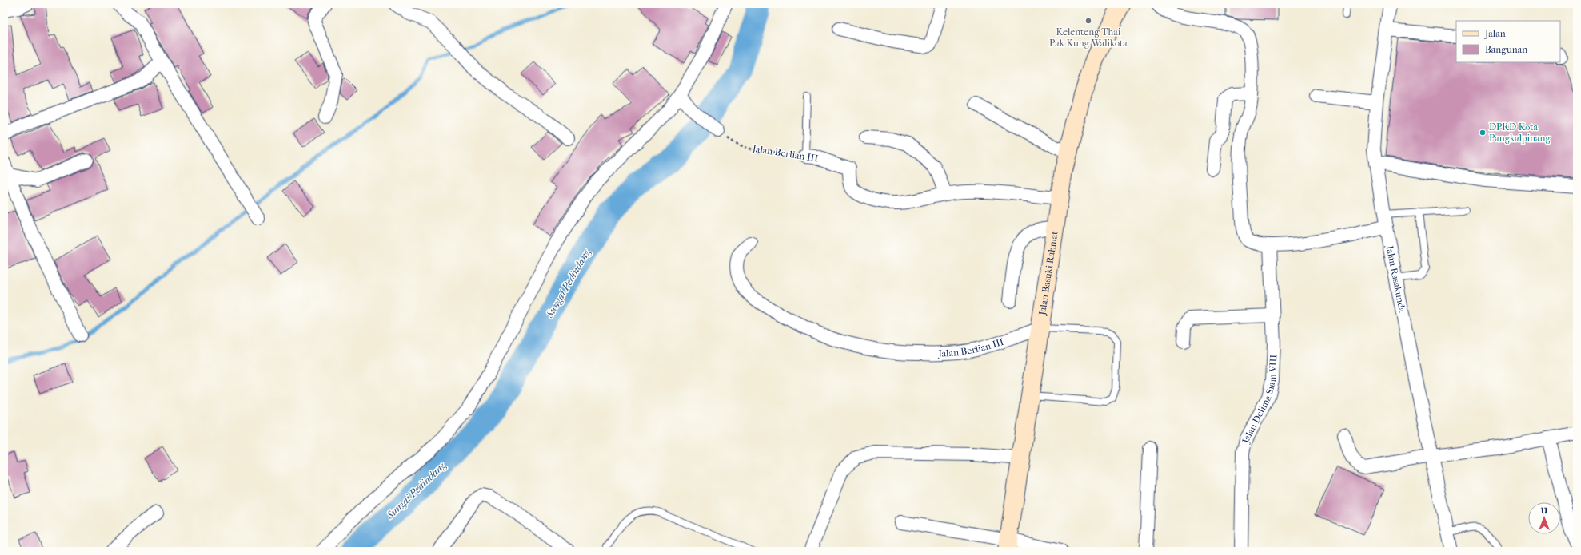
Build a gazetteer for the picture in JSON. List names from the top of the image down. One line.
{"streets":{"street":["Jalan Berlian III","Jalan Basuki Rahmat","Jalan Rasakunda","Jalan Delima Siam VIII"]},"crossings":[["Jalan Berlian III","Jalan Basuki Rahmat"]],"water":["Sungai Pedindang"],"places":["Kelenteng Thai Pak Kung Walikota","DPRD Kota Pangkalpinang"],"legend":["Jalan","Bangunan"],"north":"top"}
